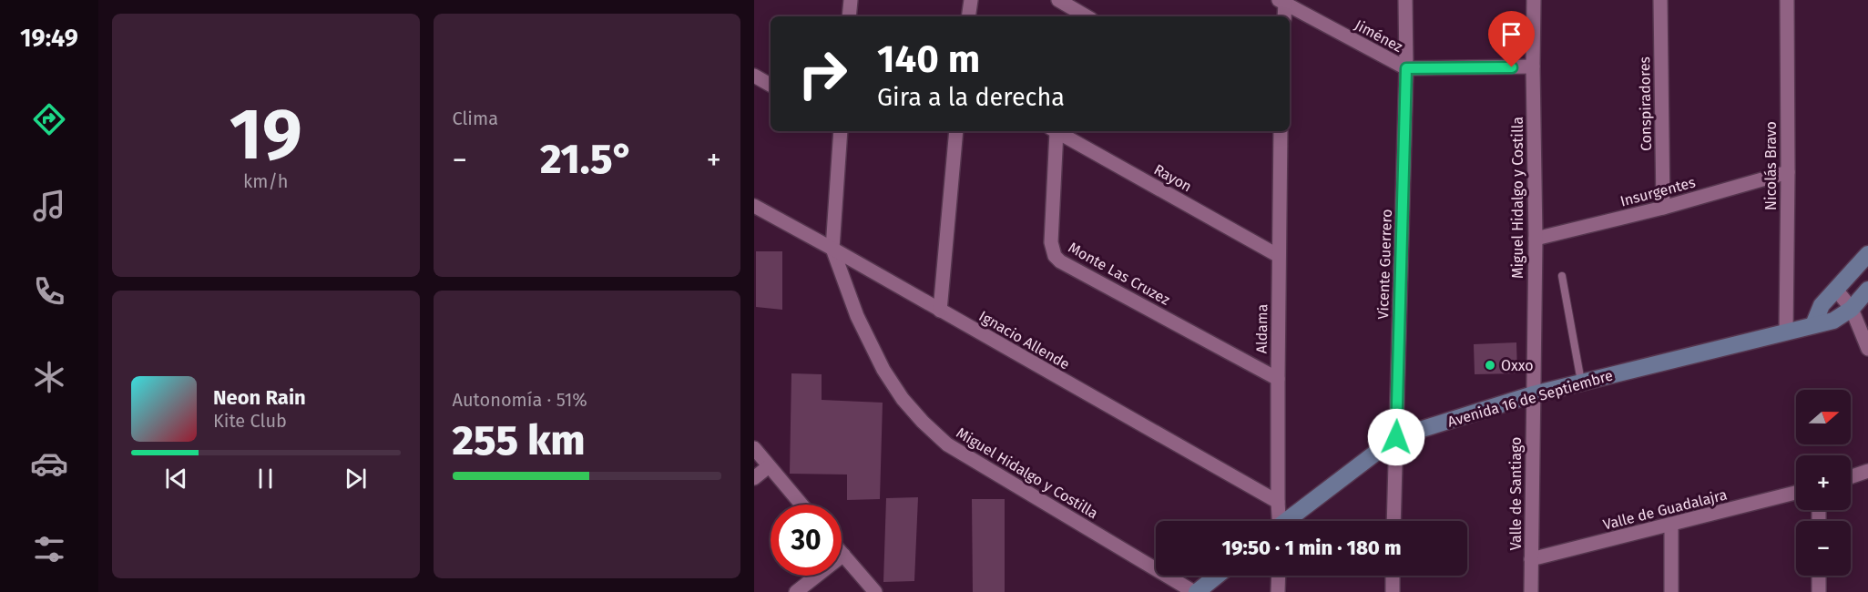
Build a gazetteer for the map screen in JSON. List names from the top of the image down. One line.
{"streets":{"street":["Jiménez","Conspiradores","Nicolás Bravo","Rayon","Insurgentes","Miguel Hidalgo y Costilla","Vicente Guerrero","Monte Las Cruzez","Aldama","Ignacio Allende","Avenida 16 de Septiembre","Valle de Santiago","Valle de Guadalajra"]},"crossings":[["Jiménez","Vicente Guerrero"],["Conspiradores","Insurgentes"],["Nicolás Bravo","Insurgentes"],["Nicolás Bravo","Avenida 16 de Septiembre"],["Rayon","Aldama"],["Insurgentes","Miguel Hidalgo y Costilla"],["Miguel Hidalgo y Costilla","Ignacio Allende"],["Miguel Hidalgo y Costilla","Avenida 16 de Septiembre"],["Miguel Hidalgo y Costilla","Valle de Santiago"],["Vicente Guerrero","Avenida 16 de Septiembre"],["Monte Las Cruzez","Aldama"],["Aldama","Ignacio Allende"],["Avenida 16 de Septiembre","Valle de Santiago"],["Valle de Santiago","Valle de Guadalajra"]],"places":["Oxxo"],"north":"right","page":{"tabs":"19:49","tile":[["19","km/h"],"Clima",["Autonomía · 51%","255 km"]],"turn":["140 m","Gira a la derecha"],"heat":["−","21.5°","+"],"song":["Neon Rain","Kite Club"],"map_buttons":["+","−"],"limit":"30","trip":"19:50 · 1 min · 180 m"}}
